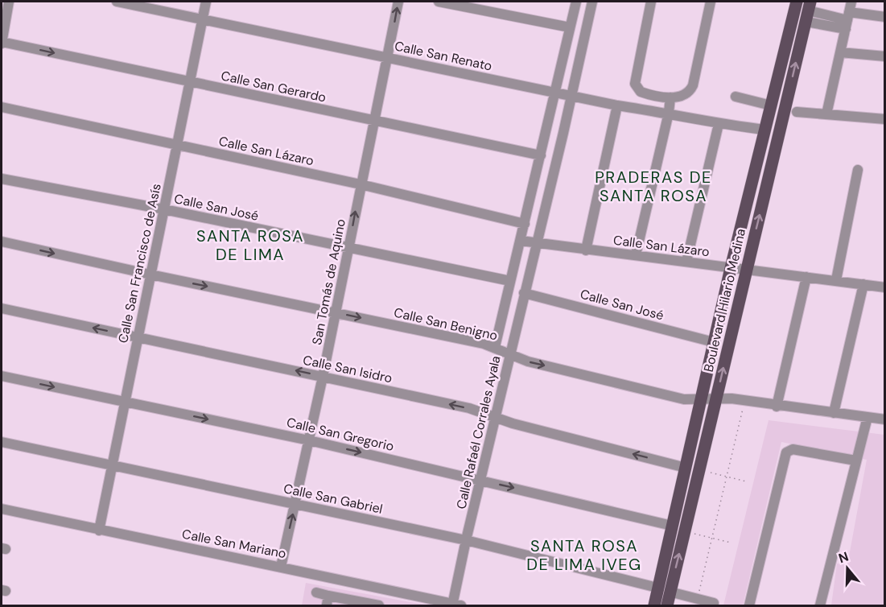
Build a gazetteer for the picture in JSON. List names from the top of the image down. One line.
{"streets":{"main road":["Boulevard Hilario Medina"],"street":["Calle San Renato","Calle San Gerardo","Calle San Lázaro","Calle San José","Calle San Francisco de Asís","San Tomás de Aquino","Calle San Benigno","Calle San Isidro","Calle Rafaél Corrales Ayala","Calle San Gregorio","Calle San Gabriel","Calle San Mariano"]},"crossings":[["Calle San Renato","Calle San Francisco de Asís"],["Calle San Renato","San Tomás de Aquino"],["Calle San Renato","Boulevard Hilario Medina"],["Calle San Renato","Calle Rafaél Corrales Ayala"],["Calle San Gerardo","Calle San Francisco de Asís"],["Calle San Gerardo","San Tomás de Aquino"],["Calle San Gerardo","Calle Rafaél Corrales Ayala"],["Calle San Lázaro","Calle San Francisco de Asís"],["Calle San Lázaro","San Tomás de Aquino"],["Calle San Lázaro","Boulevard Hilario Medina"],["Calle San Lázaro","Calle Rafaél Corrales Ayala"],["Calle San José","Calle San Francisco de Asís"],["Calle San José","San Tomás de Aquino"],["Calle San José","Boulevard Hilario Medina"],["Calle San José","Calle Rafaél Corrales Ayala"],["Calle San Francisco de Asís","Calle San Benigno"],["Calle San Francisco de Asís","Calle San Isidro"],["Calle San Francisco de Asís","Calle San Gregorio"],["Calle San Francisco de Asís","Calle San Gabriel"],["Calle San Francisco de Asís","Calle San Mariano"],["San Tomás de Aquino","Calle San Benigno"],["San Tomás de Aquino","Calle San Isidro"],["San Tomás de Aquino","Calle San Gregorio"],["San Tomás de Aquino","Calle San Gabriel"],["San Tomás de Aquino","Calle San Mariano"],["Boulevard Hilario Medina","Calle San Benigno"],["Boulevard Hilario Medina","Calle San Isidro"],["Boulevard Hilario Medina","Calle San Gregorio"],["Boulevard Hilario Medina","Calle San Gabriel"],["Calle San Benigno","Calle Rafaél Corrales Ayala"],["Calle San Isidro","Calle Rafaél Corrales Ayala"],["Calle Rafaél Corrales Ayala","Calle San Gregorio"],["Calle Rafaél Corrales Ayala","Calle San Gabriel"],["Calle Rafaél Corrales Ayala","Calle San Mariano"]],"one_way":["Calle San Benigno","Calle San Isidro","Calle San Gregorio"],"districts":["PRADERAS DE SANTA ROSA","SANTA ROSA DE LIMA","SANTA ROSA DE LIMA IVEG"],"north":"top"}
